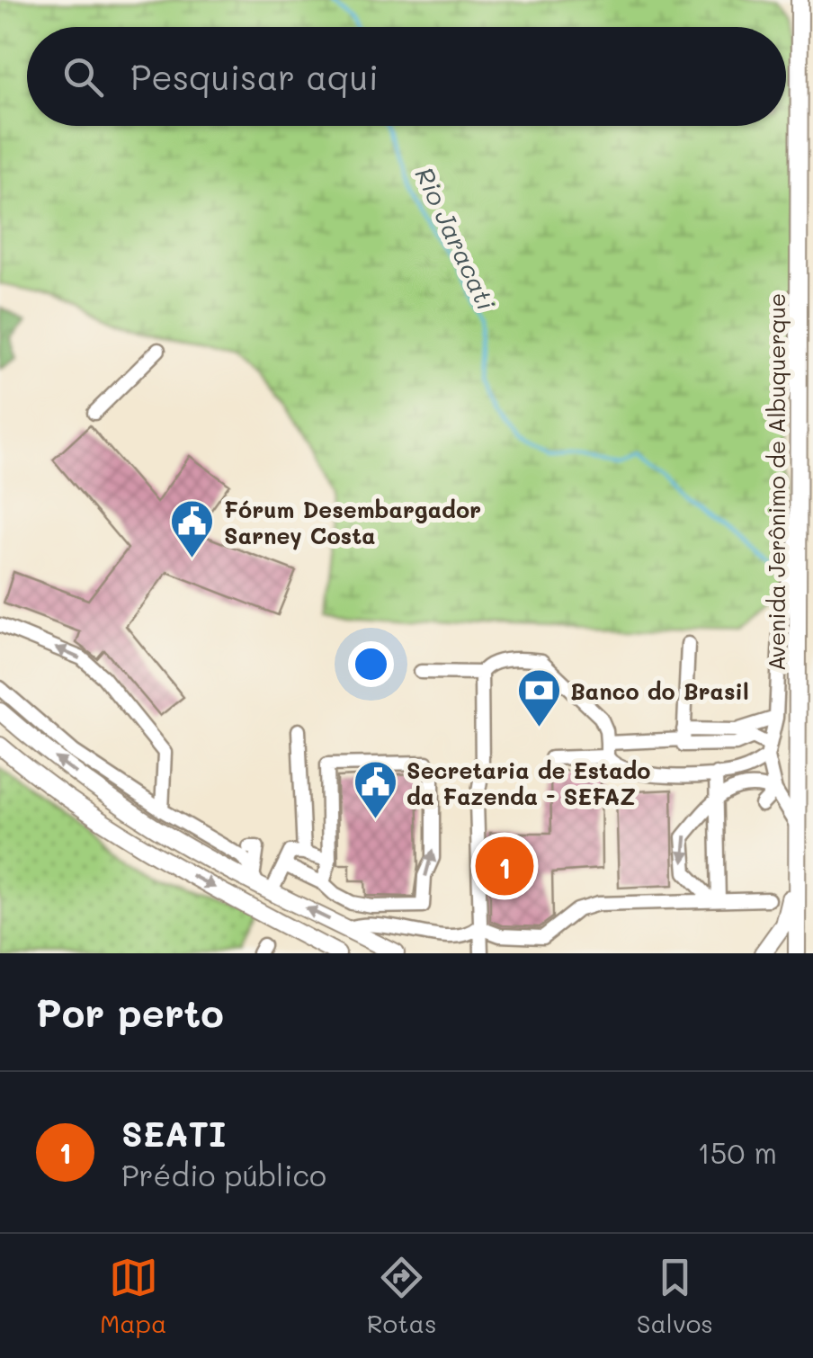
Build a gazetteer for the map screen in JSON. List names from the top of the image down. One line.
{"streets":{"main road":["Avenida Jerônimo de Albuquerque"]},"water":["Rio Jaracati"],"places":{"public building":["Fórum Desembargador Sarney Costa","Secretaria de Estado da Fazenda - SEFAZ"],"bank":["Banco do Brasil"]},"page":{"search":"Pesquisar aqui","pins":"1","heading":"Por perto","list":[{"mark":"1","name":"SEATI","note":"Prédio público","value":"150 m"}],"nav":["Mapa","Rotas","Salvos"]}}
